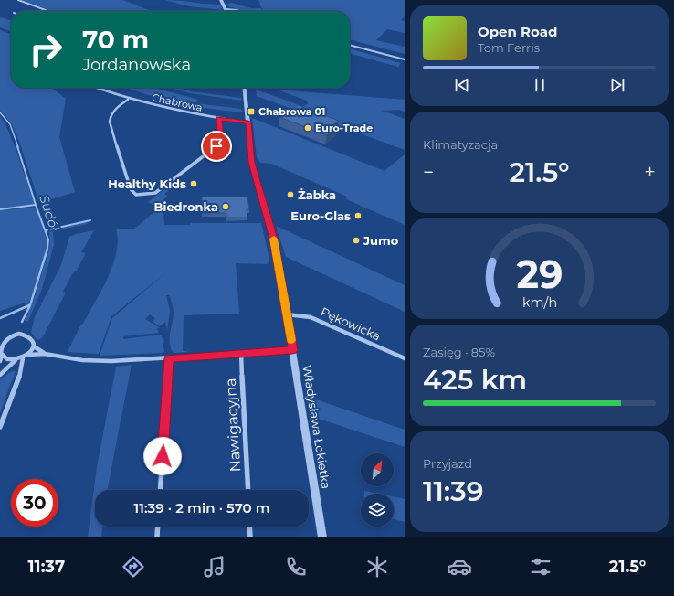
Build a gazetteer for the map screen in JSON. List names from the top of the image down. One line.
{"streets":{"street":["Chabrowa","Pękowicka","Nawigacyjna","Władysława Łokietka"]},"crossings":[["Chabrowa","Władysława Łokietka"],["Pękowicka","Władysława Łokietka"]],"water":["Sudół"],"places":{"transit":["Chabrowa 01"],"other":["Euro-Trade","Healthy Kids","Żabka","Biedronka","Euro-Glas","Jumo"]},"north":"top right","page":{"turn":["70 m","Jordanowska"],"song":["Open Road","Tom Ferris"],"tile":["Klimatyzacja",["Zasięg · 85%","425 km"],["Przyjazd","11:39"]],"heat":["−","21.5°","+"],"limit":"30","trip":"11:39 · 2 min · 570 m","tabs":["11:37","21.5°"],"gauge":["29","km/h"]}}
